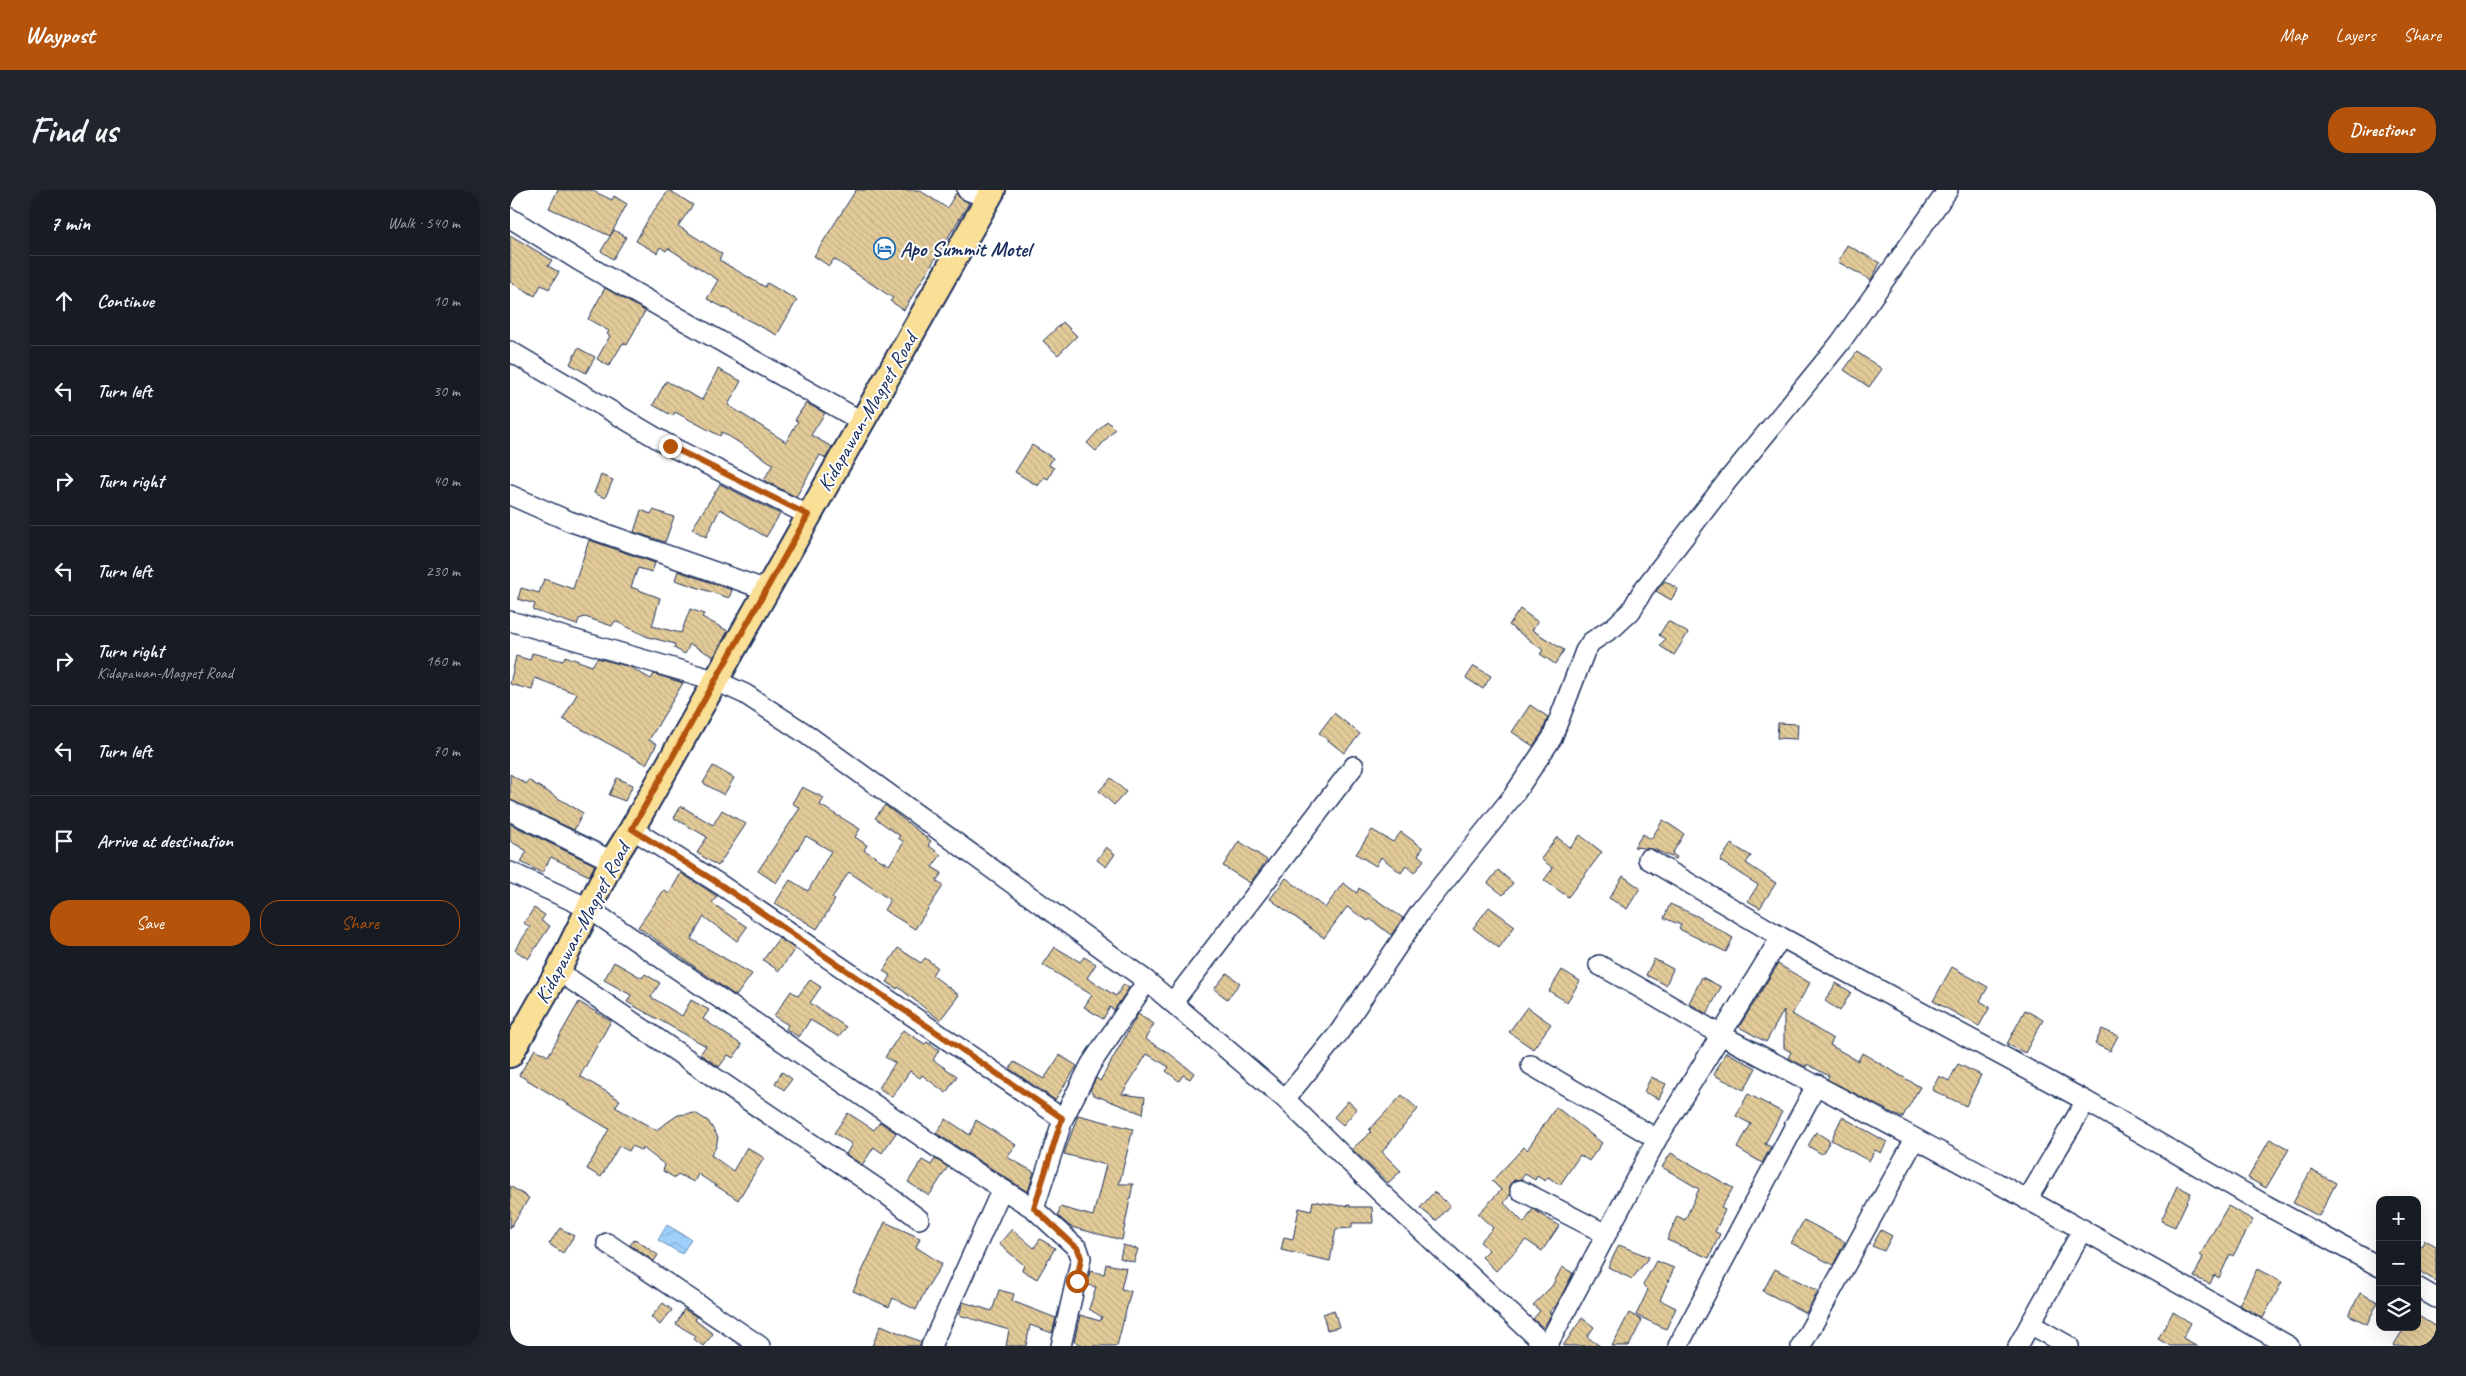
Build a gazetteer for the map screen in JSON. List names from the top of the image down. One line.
{"streets":{"main road":["Kidapawan-Magpet Road"]},"places":{"hotel":["Apo Summit Motel"]},"page":{"header":"Waypost","nav":["Map","Layers","Share"],"buttons":["Directions",["Save","Share"]],"title":"Find us","heading":["7 min","Walk · 540 m"],"list":[["Continue","10 m"],["Turn left","30 m"],["Turn right","40 m"],["Turn left","230 m"],["Turn right","Kidapawan-Magpet Road","160 m"],["Turn left","70 m"],"Arrive at destination"],"map_buttons":["+","−"]}}
